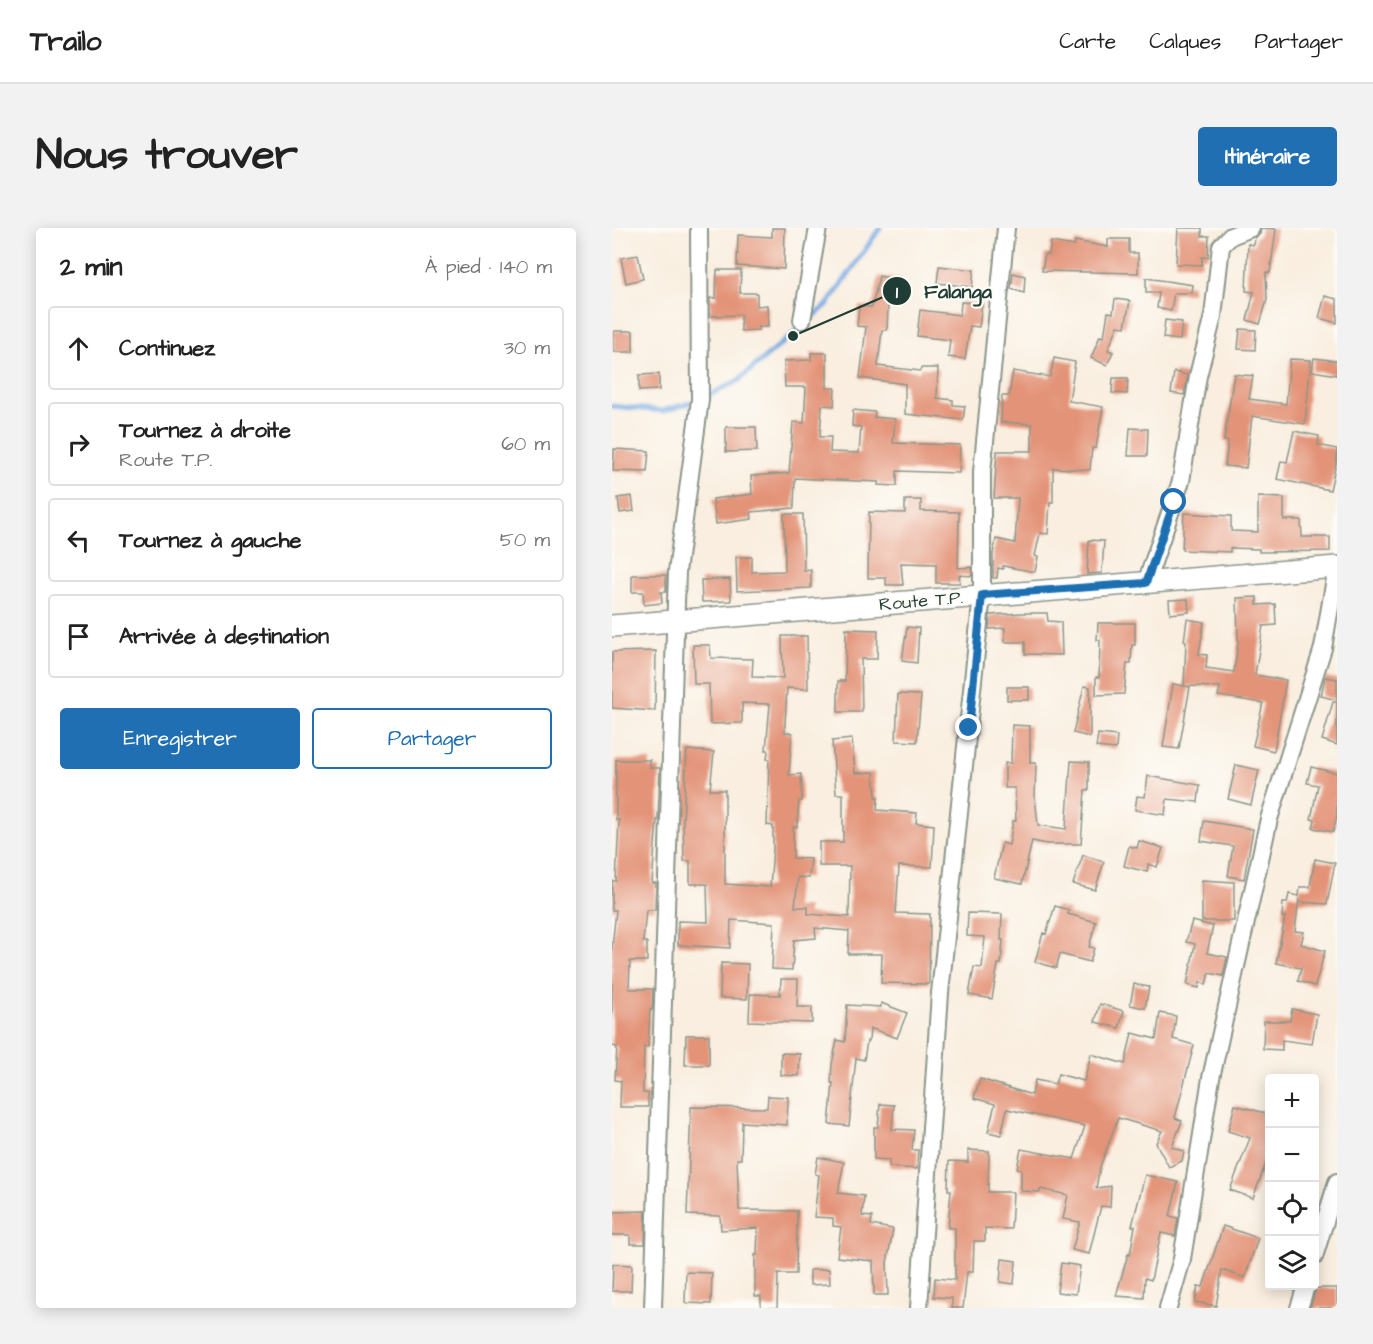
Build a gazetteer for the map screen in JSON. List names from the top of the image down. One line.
{"streets":{"street":["Route T.P."]},"places":["Falanga"],"page":{"header":"Trailo","nav":["Carte","Calques","Partager"],"title":"Nous trouver","buttons":["Itinéraire",["Enregistrer","Partager"]],"heading":["2 min","À pied · 140 m"],"list":[["Continuez","30 m"],["Tournez à droite","Route T.P.","60 m"],["Tournez à gauche","50 m"],"Arrivée à destination"],"map_buttons":["+","−"]}}
